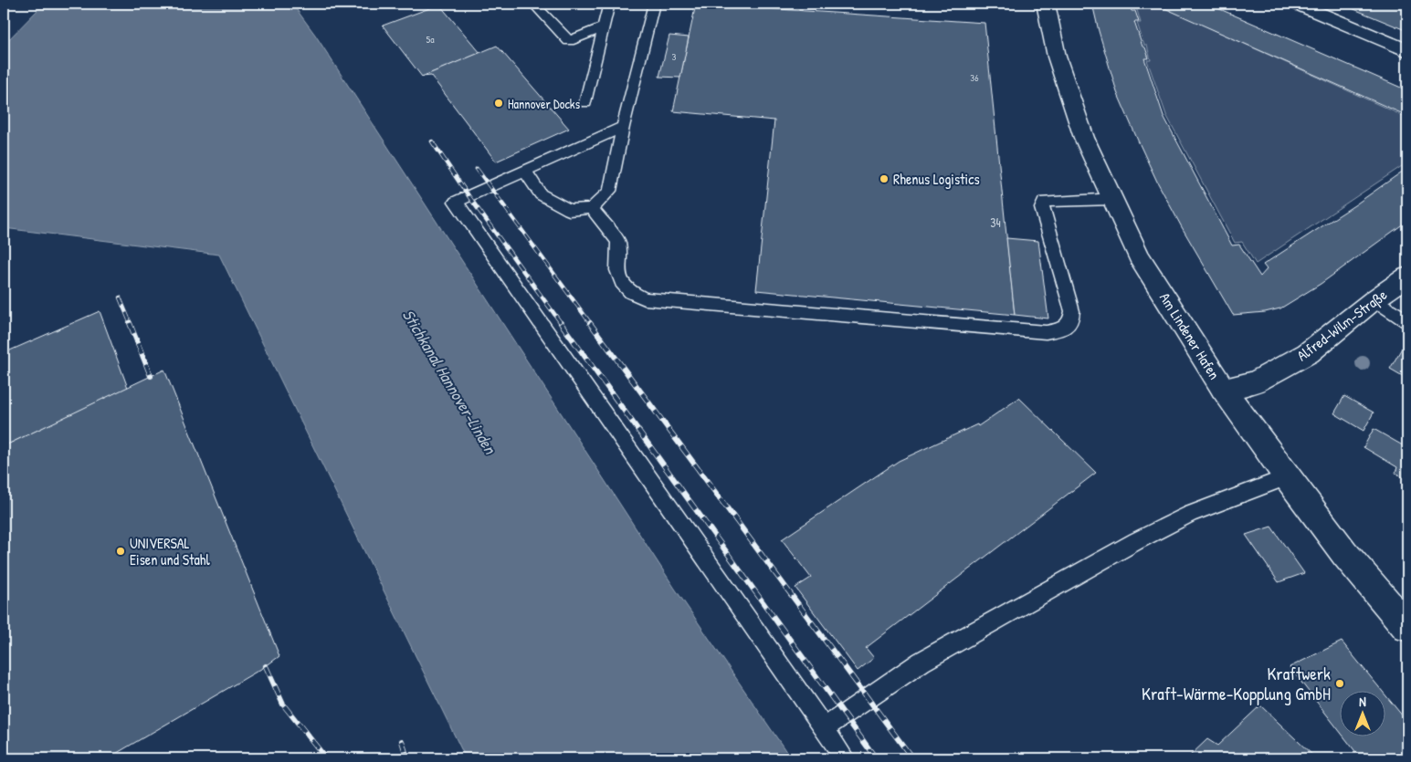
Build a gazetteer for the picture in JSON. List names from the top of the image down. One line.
{"streets":{"street":["Alfred-Wilm-Straße","Am Lindener Hafen"]},"crossings":[["Alfred-Wilm-Straße","Am Lindener Hafen"]],"water":["Stichkanal Hannover-Linden"],"places":["Hannover Docks","Rhenus Logistics","UNIVERSAL Eisen und Stahl","Kraftwerk Kraft-Wärme-Kopplung GmbH"],"house_numbers":["5a","3","36","34"],"north":"top"}
